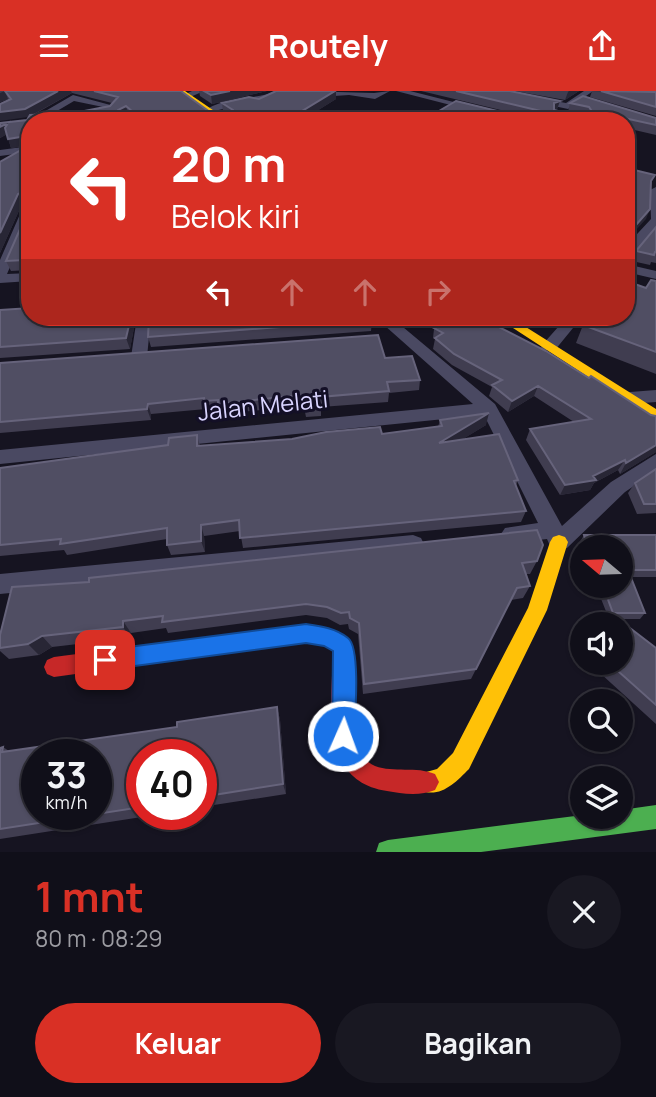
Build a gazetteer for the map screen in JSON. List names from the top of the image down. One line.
{"streets":{"street":["Jalan Melati"]},"north":"left","page":{"header":"Routely","turn":["20 m","Belok kiri"],"speed":"33 km/h","limit":"40","heading":["1 mnt","80 m · 08:29"],"buttons":["Keluar","Bagikan"]}}
